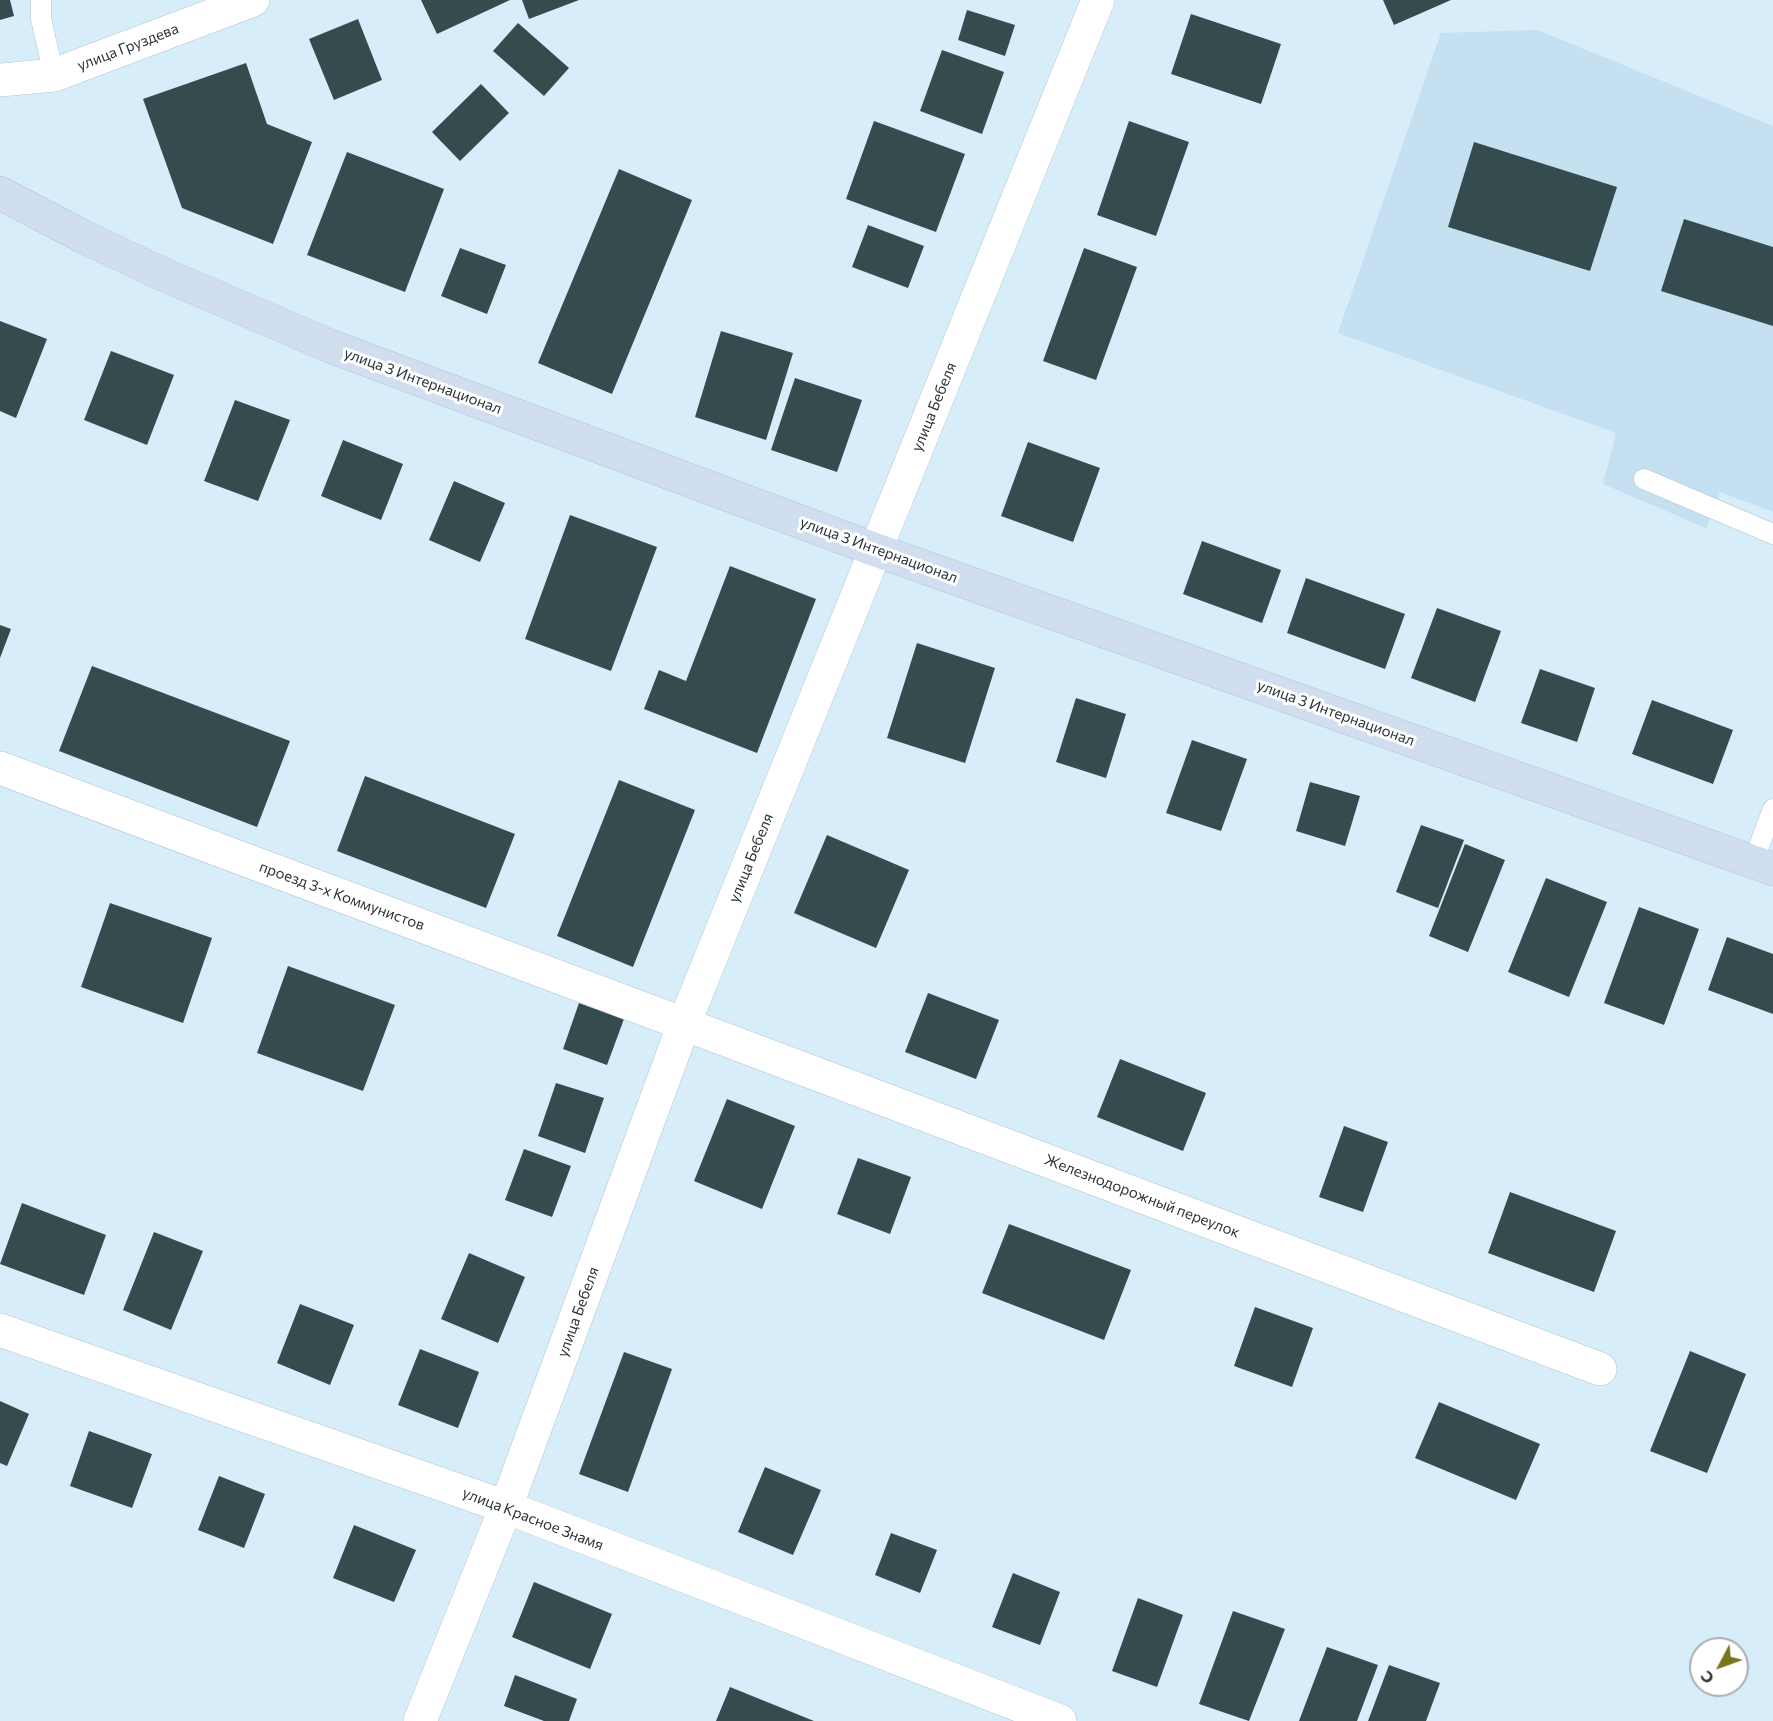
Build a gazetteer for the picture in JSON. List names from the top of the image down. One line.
{"streets":{"main road":["улица 3 Интернационал"],"street":["улица Груздева","улица Бебеля","проезд 3-х Коммунистов","Железнодорожный переулок","улица Красное Знамя"]},"crossings":[["улица 3 Интернационал","улица Бебеля"],["улица Бебеля","проезд 3-х Коммунистов"],["улица Бебеля","Железнодорожный переулок"],["улица Бебеля","улица Красное Знамя"],["проезд 3-х Коммунистов","Железнодорожный переулок"]],"north":"bottom left"}
